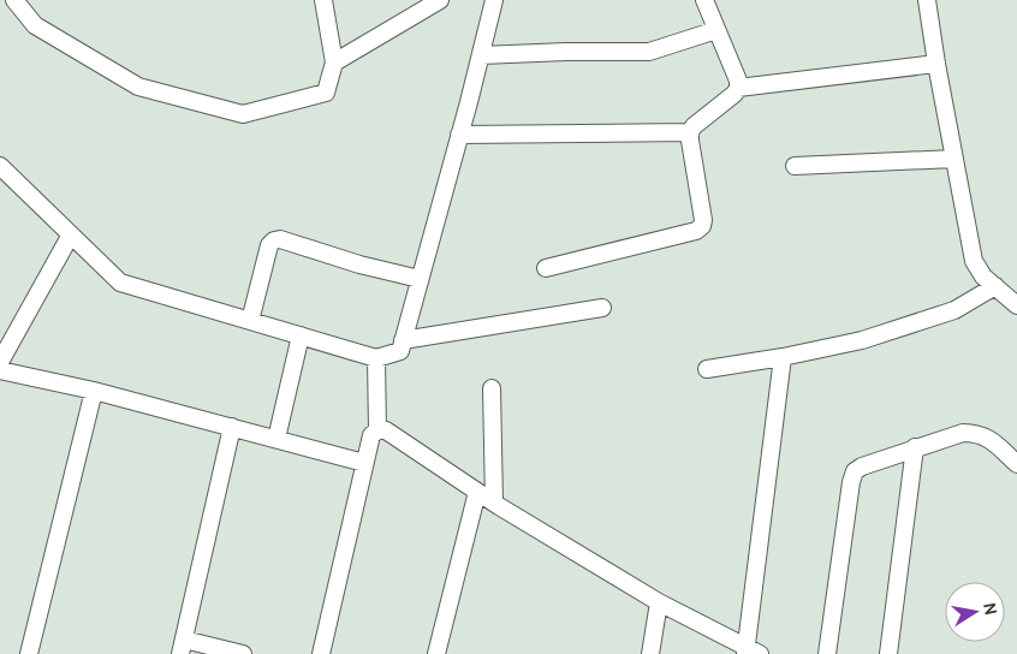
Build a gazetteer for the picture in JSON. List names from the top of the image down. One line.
{"north":"right"}
